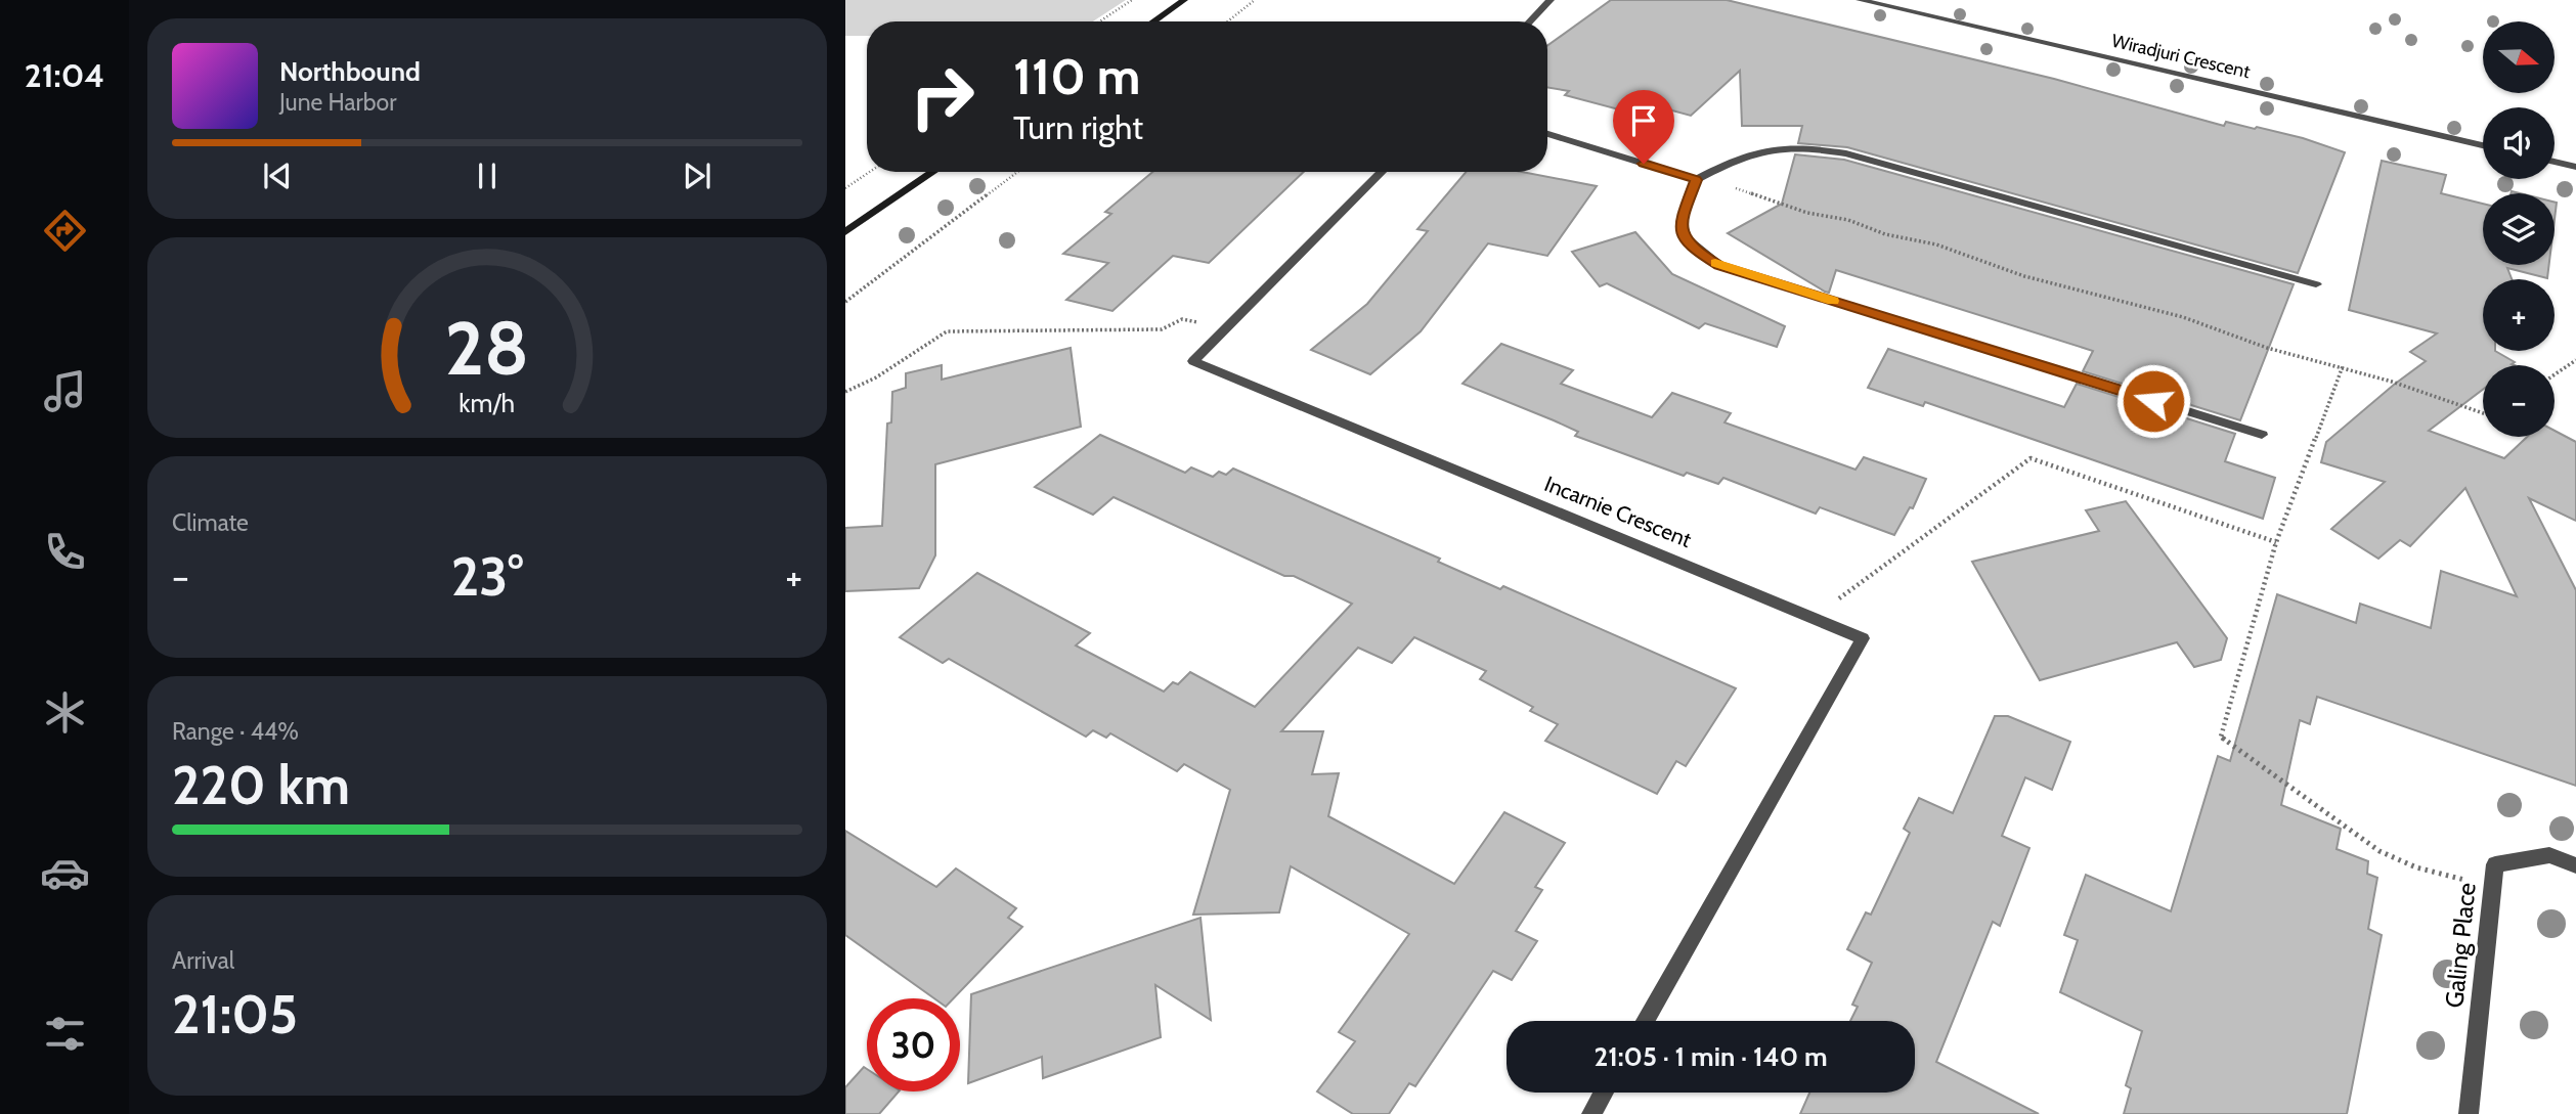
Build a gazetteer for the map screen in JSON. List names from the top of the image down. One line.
{"streets":{"street":["Wiradjuri Crescent","Incarnie Crescent","Galing Place"]},"north":"right","page":{"tabs":"21:04","map_buttons":["+","−"],"turn":["110 m","Turn right"],"song":["Northbound","June Harbor"],"tile":["Climate",["Range · 44%","220 km"],["Arrival","21:05"]],"heat":["−","23°","+"],"limit":"30","trip":"21:05 · 1 min · 140 m","gauge":["28","km/h"]}}
